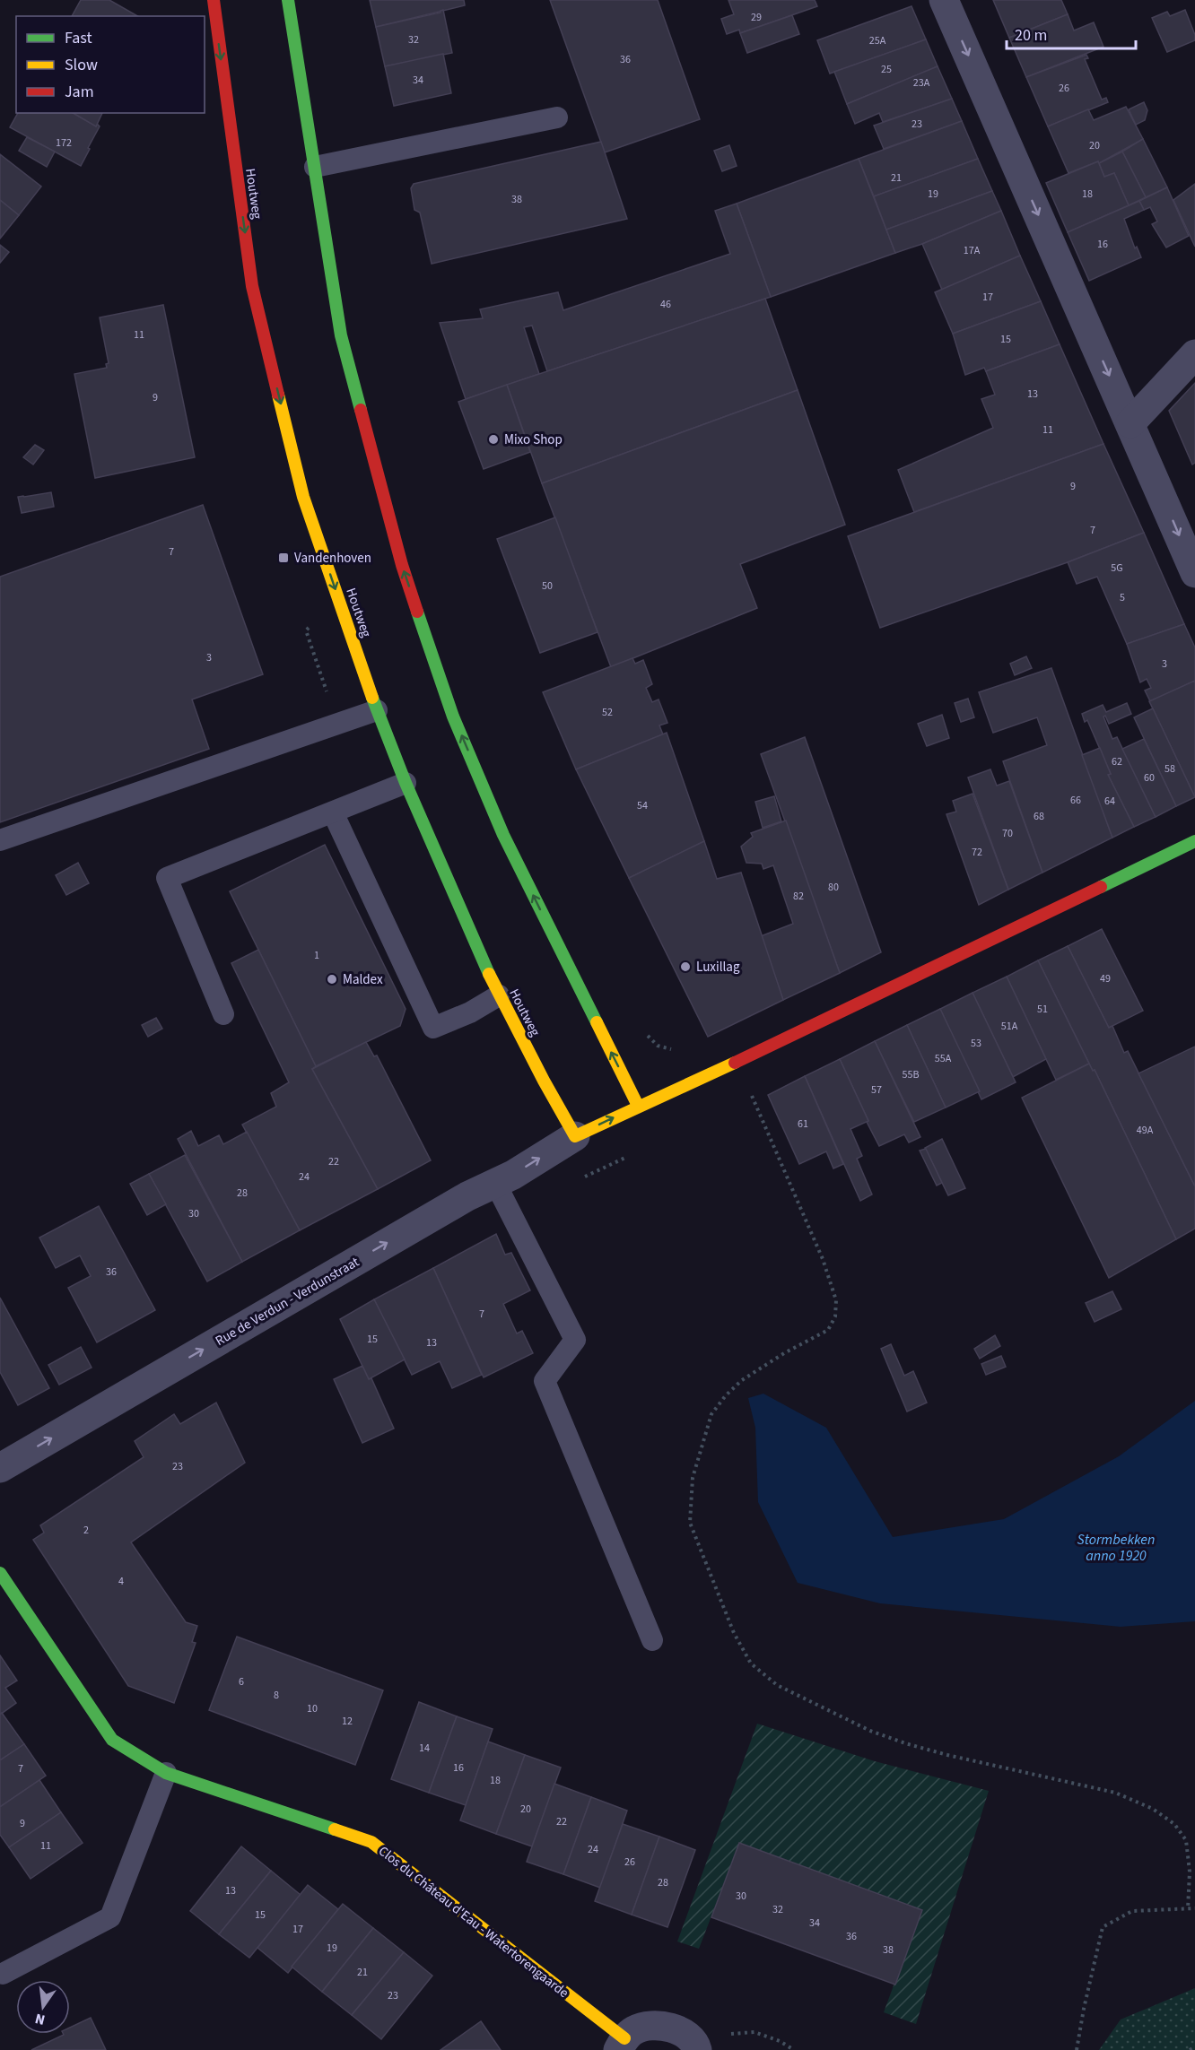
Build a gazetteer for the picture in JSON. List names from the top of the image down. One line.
{"streets":{"main road":["Houtweg","Clos du Château d'Eau - Watertorengaarde"],"street":["Rue de Verdun - Verdunstraat"]},"crossings":[["Houtweg","Rue de Verdun - Verdunstraat"]],"one_way":["Rue de Verdun - Verdunstraat"],"water":["Stormbekken anno 1920"],"places":{"other":["Mixo Shop","Luxillag","Maldex"],"transit":["Vandenhoven"]},"house_numbers":["29","32","25A","36","25","34","23A","26","23","172","20","21","19","18","38","16","17A","17","46","11","15","13","9","11","9","7","7","5G","50","5","3","3","52","62","58","60","66","64","54","68","70","72","80","82","1","49","51","51A","53","55A","55B","57","61","49A","22","24","28","30","36","7","15","13","23","2","4","6","8","10","12","14","16","7","18","20","22","9","11","24","26","28","13","30","32","15","34","17","36","19","38","21","23"],"legend":["Fast","Slow","Jam"],"scale_bar":"20 m","north":"bottom"}
